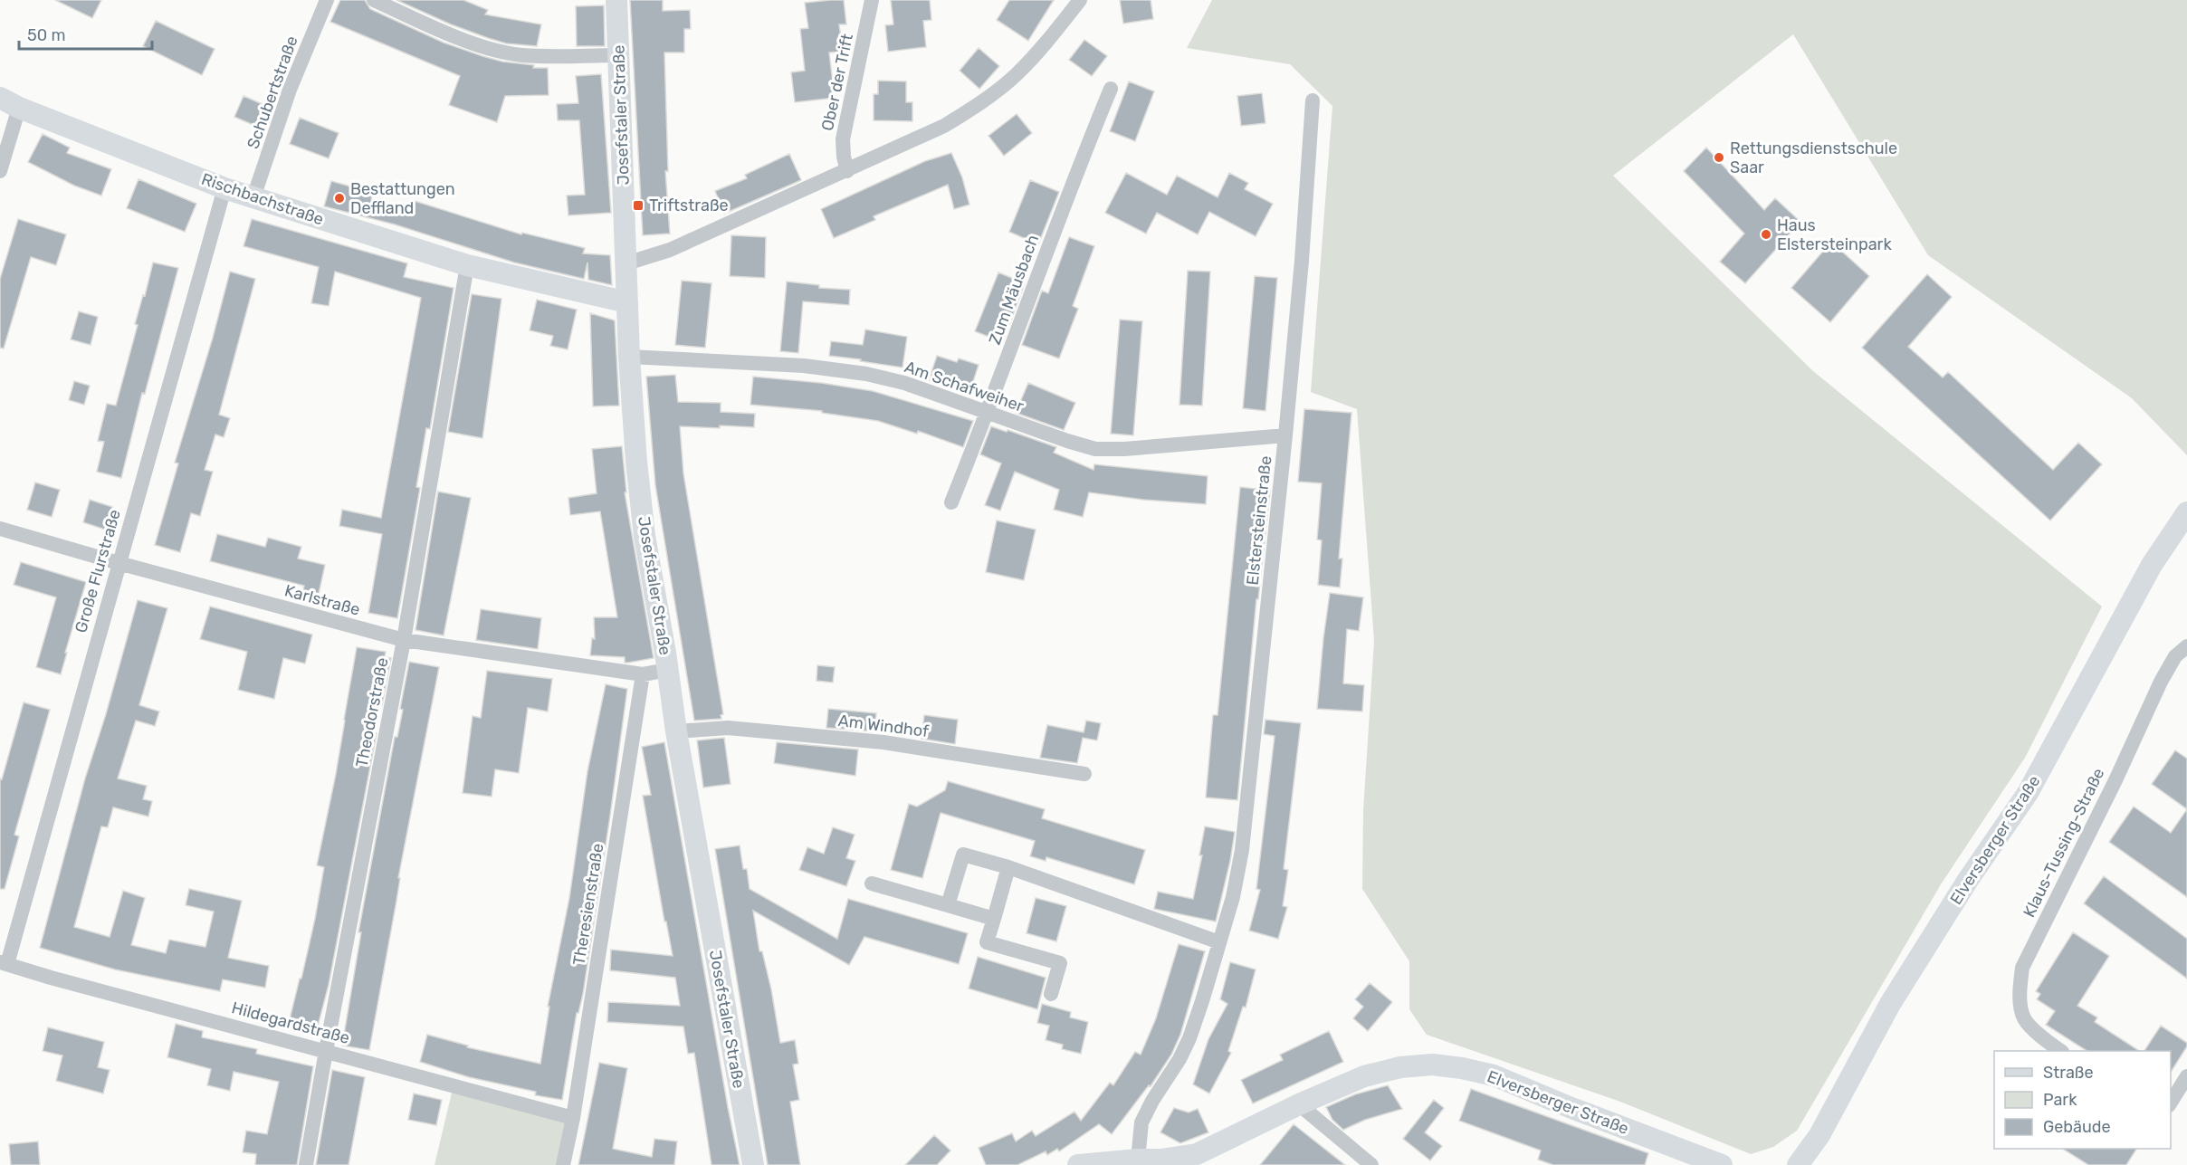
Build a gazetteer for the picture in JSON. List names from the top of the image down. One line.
{"streets":{"street":["Ober der Trift","Schubertstraße","Josefstaler Straße","Rischbachstraße","Zum Mäusbach","Am Schafweiher","Elstersteinstraße","Große Flurstraße","Karlstraße","Theodorstraße","Am Windhof","Elversberger Straße","Klaus-Tussing-Straße","Theresienstraße","Hildegardstraße"]},"crossings":[["Schubertstraße","Rischbachstraße"],["Josefstaler Straße","Rischbachstraße"],["Josefstaler Straße","Am Schafweiher"],["Josefstaler Straße","Am Windhof"],["Rischbachstraße","Große Flurstraße"],["Rischbachstraße","Theodorstraße"],["Zum Mäusbach","Am Schafweiher"],["Am Schafweiher","Elstersteinstraße"],["Elstersteinstraße","Elversberger Straße"],["Große Flurstraße","Karlstraße"],["Große Flurstraße","Hildegardstraße"],["Karlstraße","Theodorstraße"],["Karlstraße","Theresienstraße"],["Theodorstraße","Hildegardstraße"],["Theresienstraße","Hildegardstraße"]],"places":{"other":["Rettungsdienstschule Saar","Bestattungen Deffland","Haus Elstersteinpark"],"transit":["Triftstraße"]},"legend":["Straße","Park","Gebäude"],"scale_bar":"50 m"}
